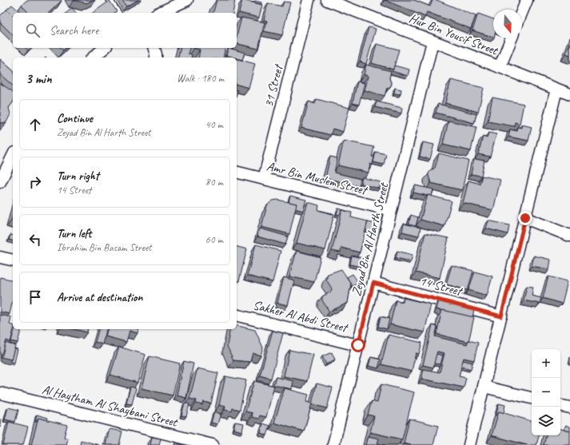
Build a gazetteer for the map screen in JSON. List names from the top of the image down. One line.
{"streets":{"street":["Hur Bin Yousif Street","31 Street","Amr Bin Muslem Street","Zeyad Bin Al Harth Street","14 Street","Sakher Al Abdi Street","Al Haytham Al Shaybani Street"]},"crossings":[["Hur Bin Yousif Street","Zeyad Bin Al Harth Street"],["31 Street","Amr Bin Muslem Street"],["Amr Bin Muslem Street","Zeyad Bin Al Harth Street"],["Zeyad Bin Al Harth Street","14 Street"],["Zeyad Bin Al Harth Street","Sakher Al Abdi Street"]],"north":"bottom","page":{"search":"Search here","heading":["3 min","Walk · 180 m"],"list":[["Continue","Zeyad Bin Al Harth Street","40 m"],["Turn right","14 Street","80 m"],["Turn left","Ibrahim Bin Basam Street","60 m"],"Arrive at destination"],"map_buttons":["+","−"]}}
